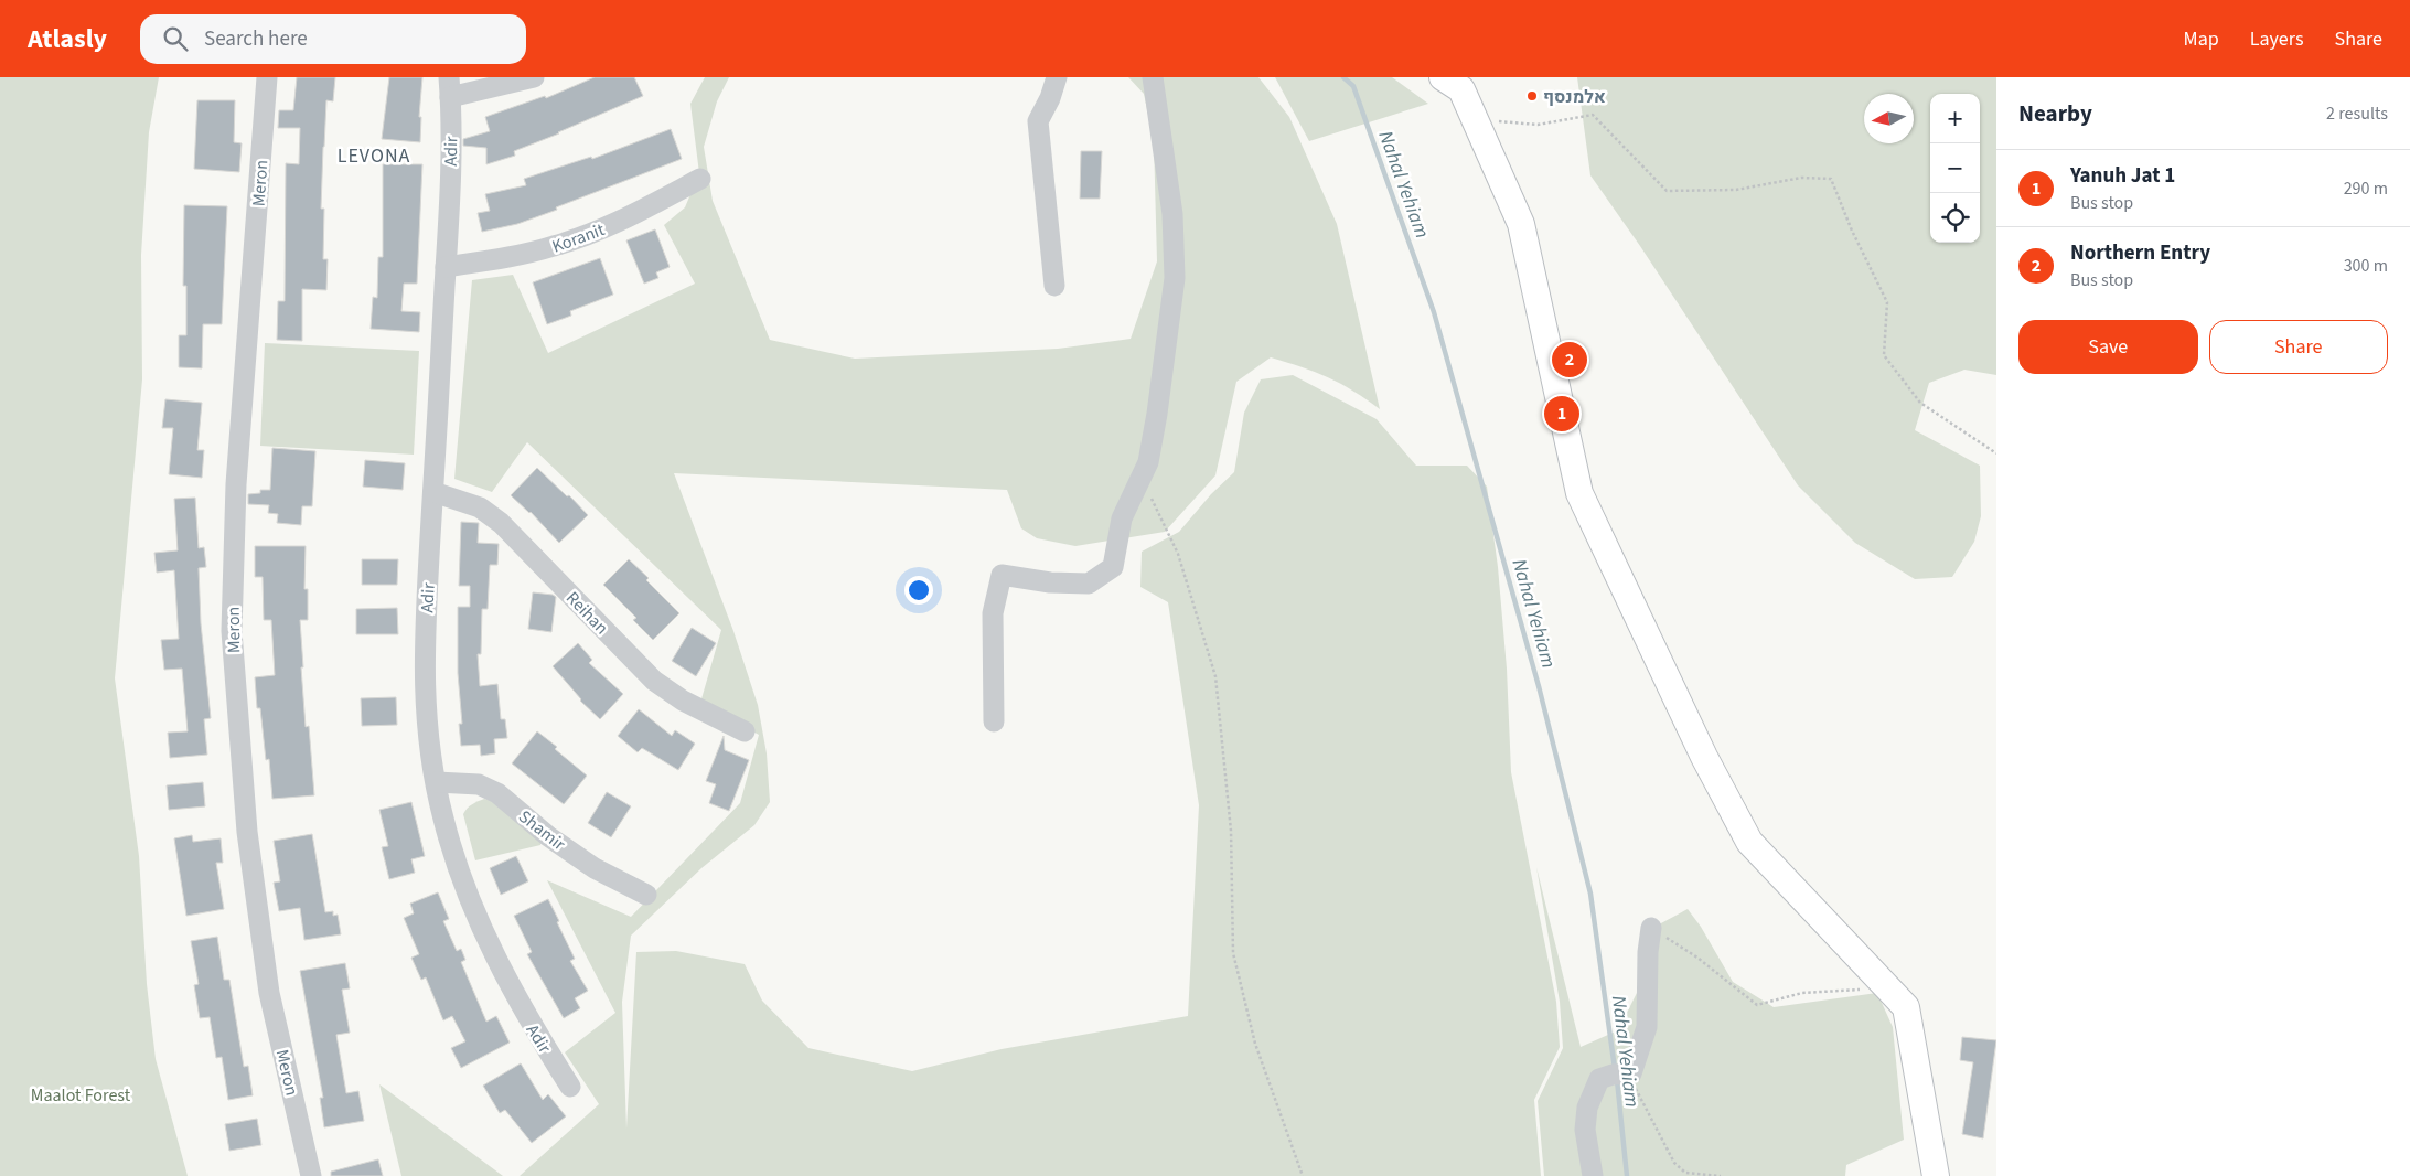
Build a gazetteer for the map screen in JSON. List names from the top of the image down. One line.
{"streets":{"street":["Adir","Meron","Koranit","Reihan","Shamir"]},"crossings":[["Adir","Koranit"],["Adir","Reihan"],["Adir","Shamir"]],"districts":["LEVONA"],"water":["Nahal Yehiam"],"parks":["Maalot Forest"],"places":["אלמנסף"],"north":"left","page":{"header":"Atlasly","search":"Search here","nav":["Map","Layers","Share"],"heading":["Nearby","2 results"],"map_buttons":["+","−"],"list":[{"mark":"1","name":"Yanuh Jat 1","note":"Bus stop","value":"290 m"},{"mark":"2","name":"Northern Entry","note":"Bus stop","value":"300 m"}],"buttons":["Save","Share"],"pins":["2","1"]}}
